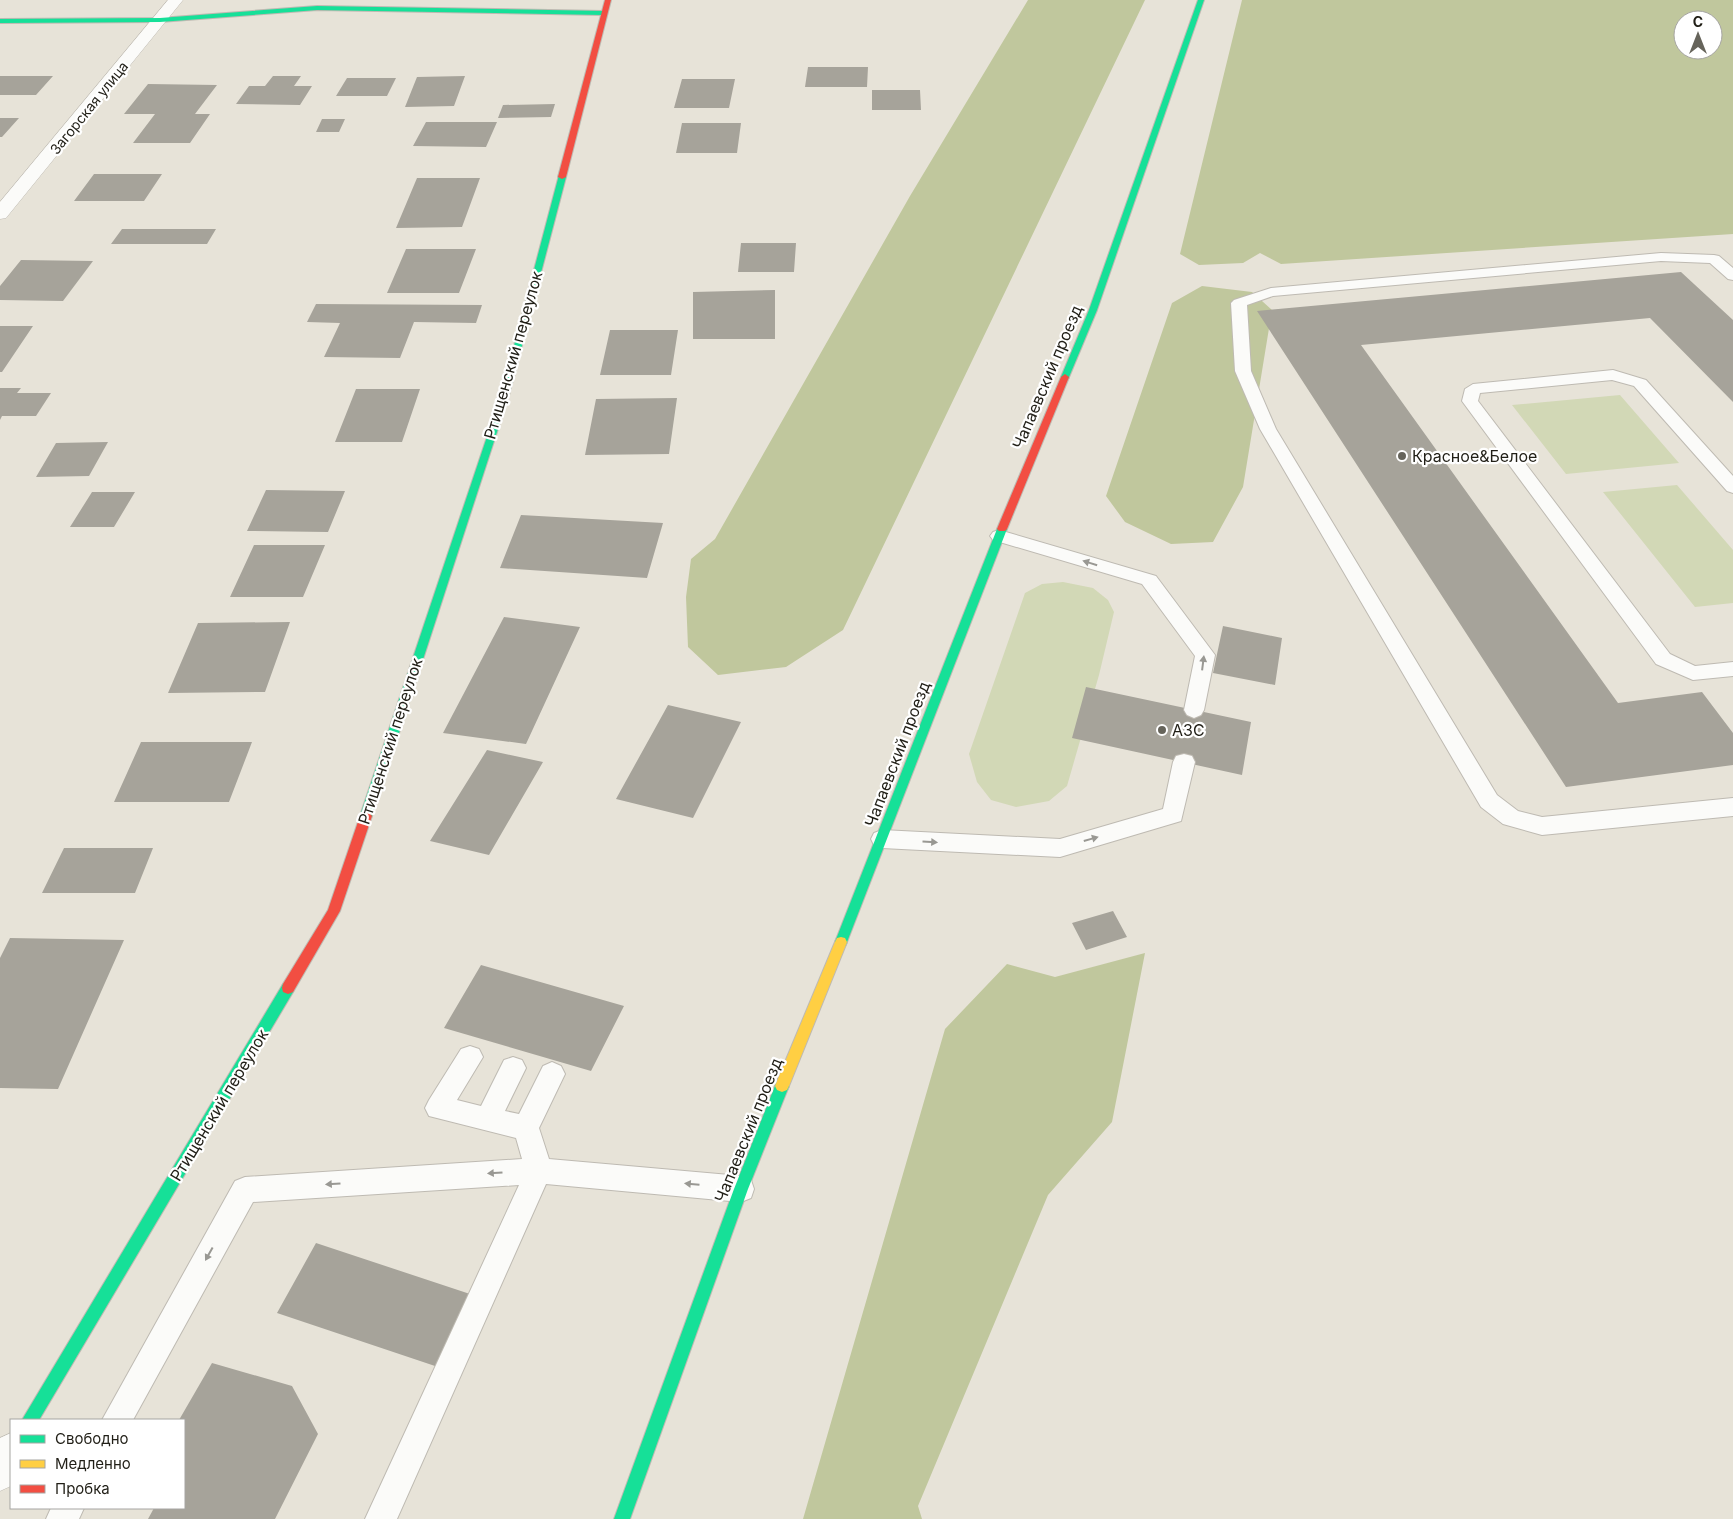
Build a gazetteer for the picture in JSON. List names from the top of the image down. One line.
{"streets":{"street":["Загорская улица","Ртищенский переулок","Чапаевский проезд"]},"places":["Красное&Белое","АЗС"],"legend":["Свободно","Медленно","Пробка"],"north":"top"}
